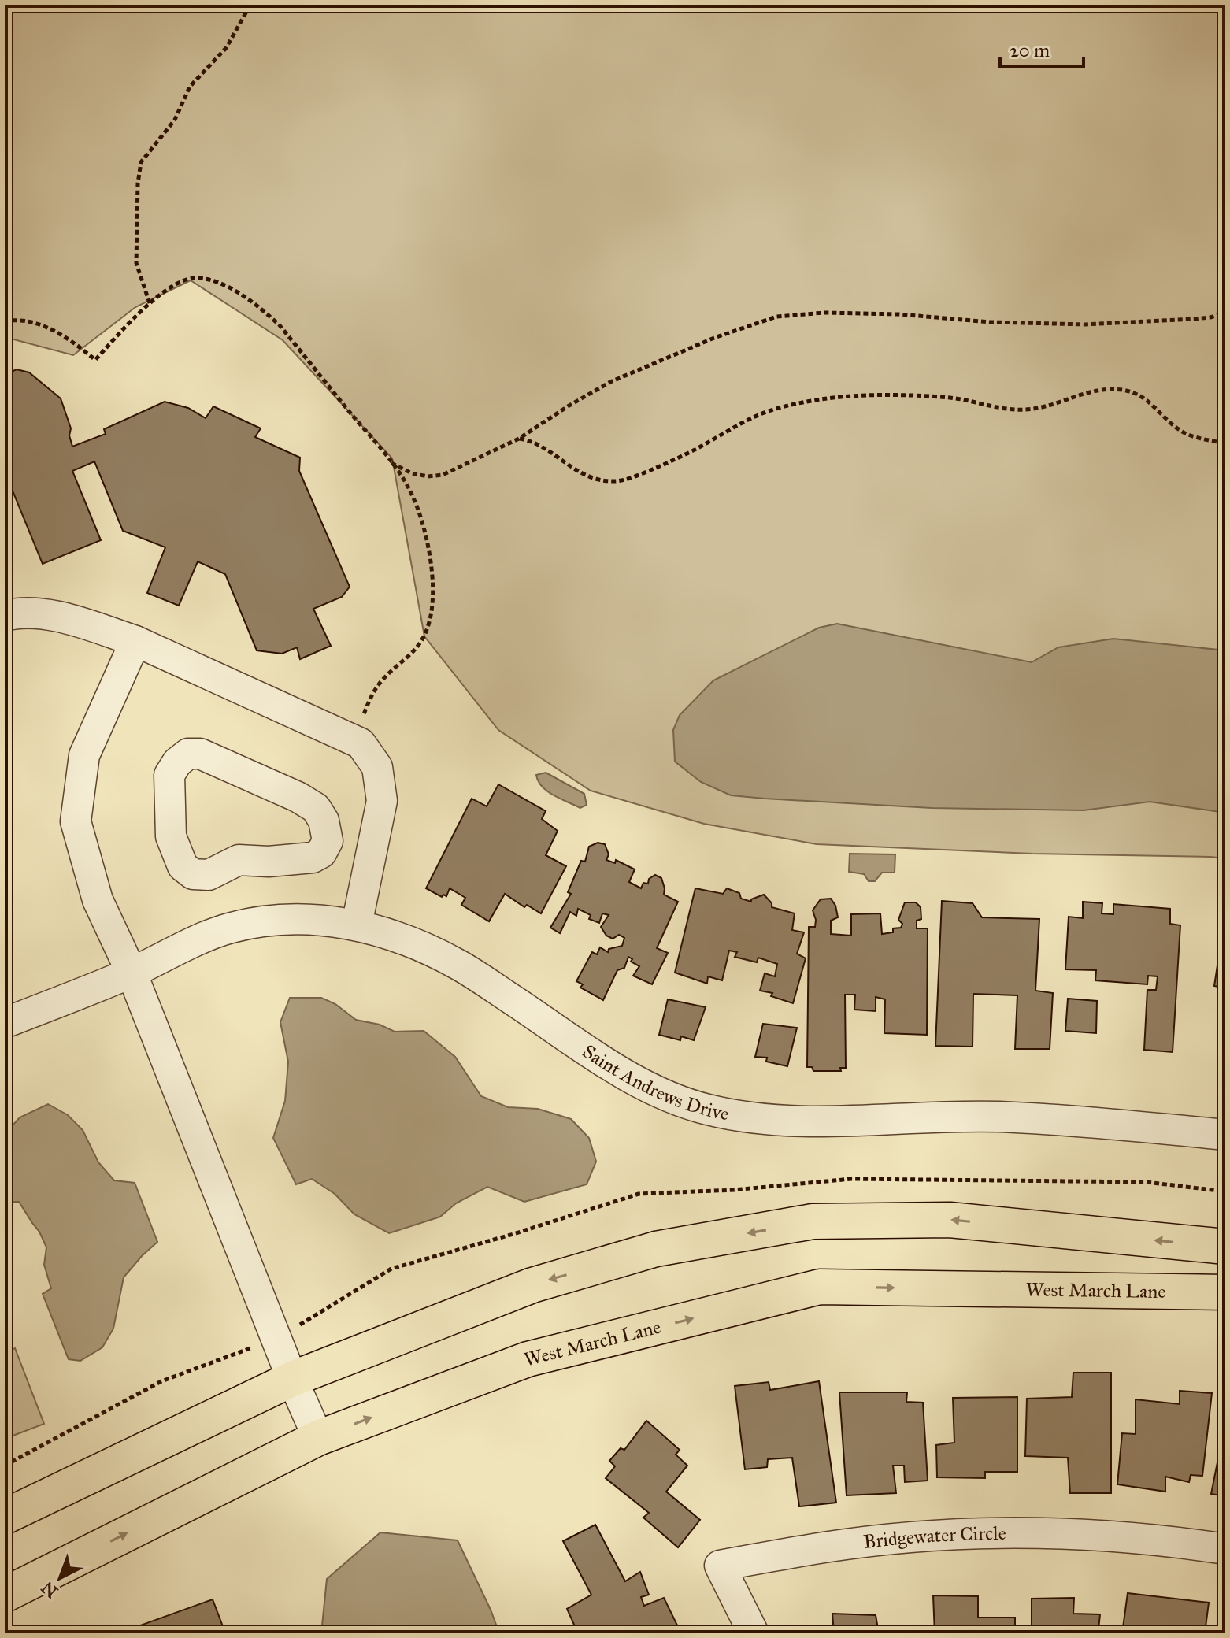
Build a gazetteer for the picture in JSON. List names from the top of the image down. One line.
{"streets":{"main road":["West March Lane"],"street":["Saint Andrews Drive","Bridgewater Circle"]},"scale_bar":"20 m","north":"bottom left"}
